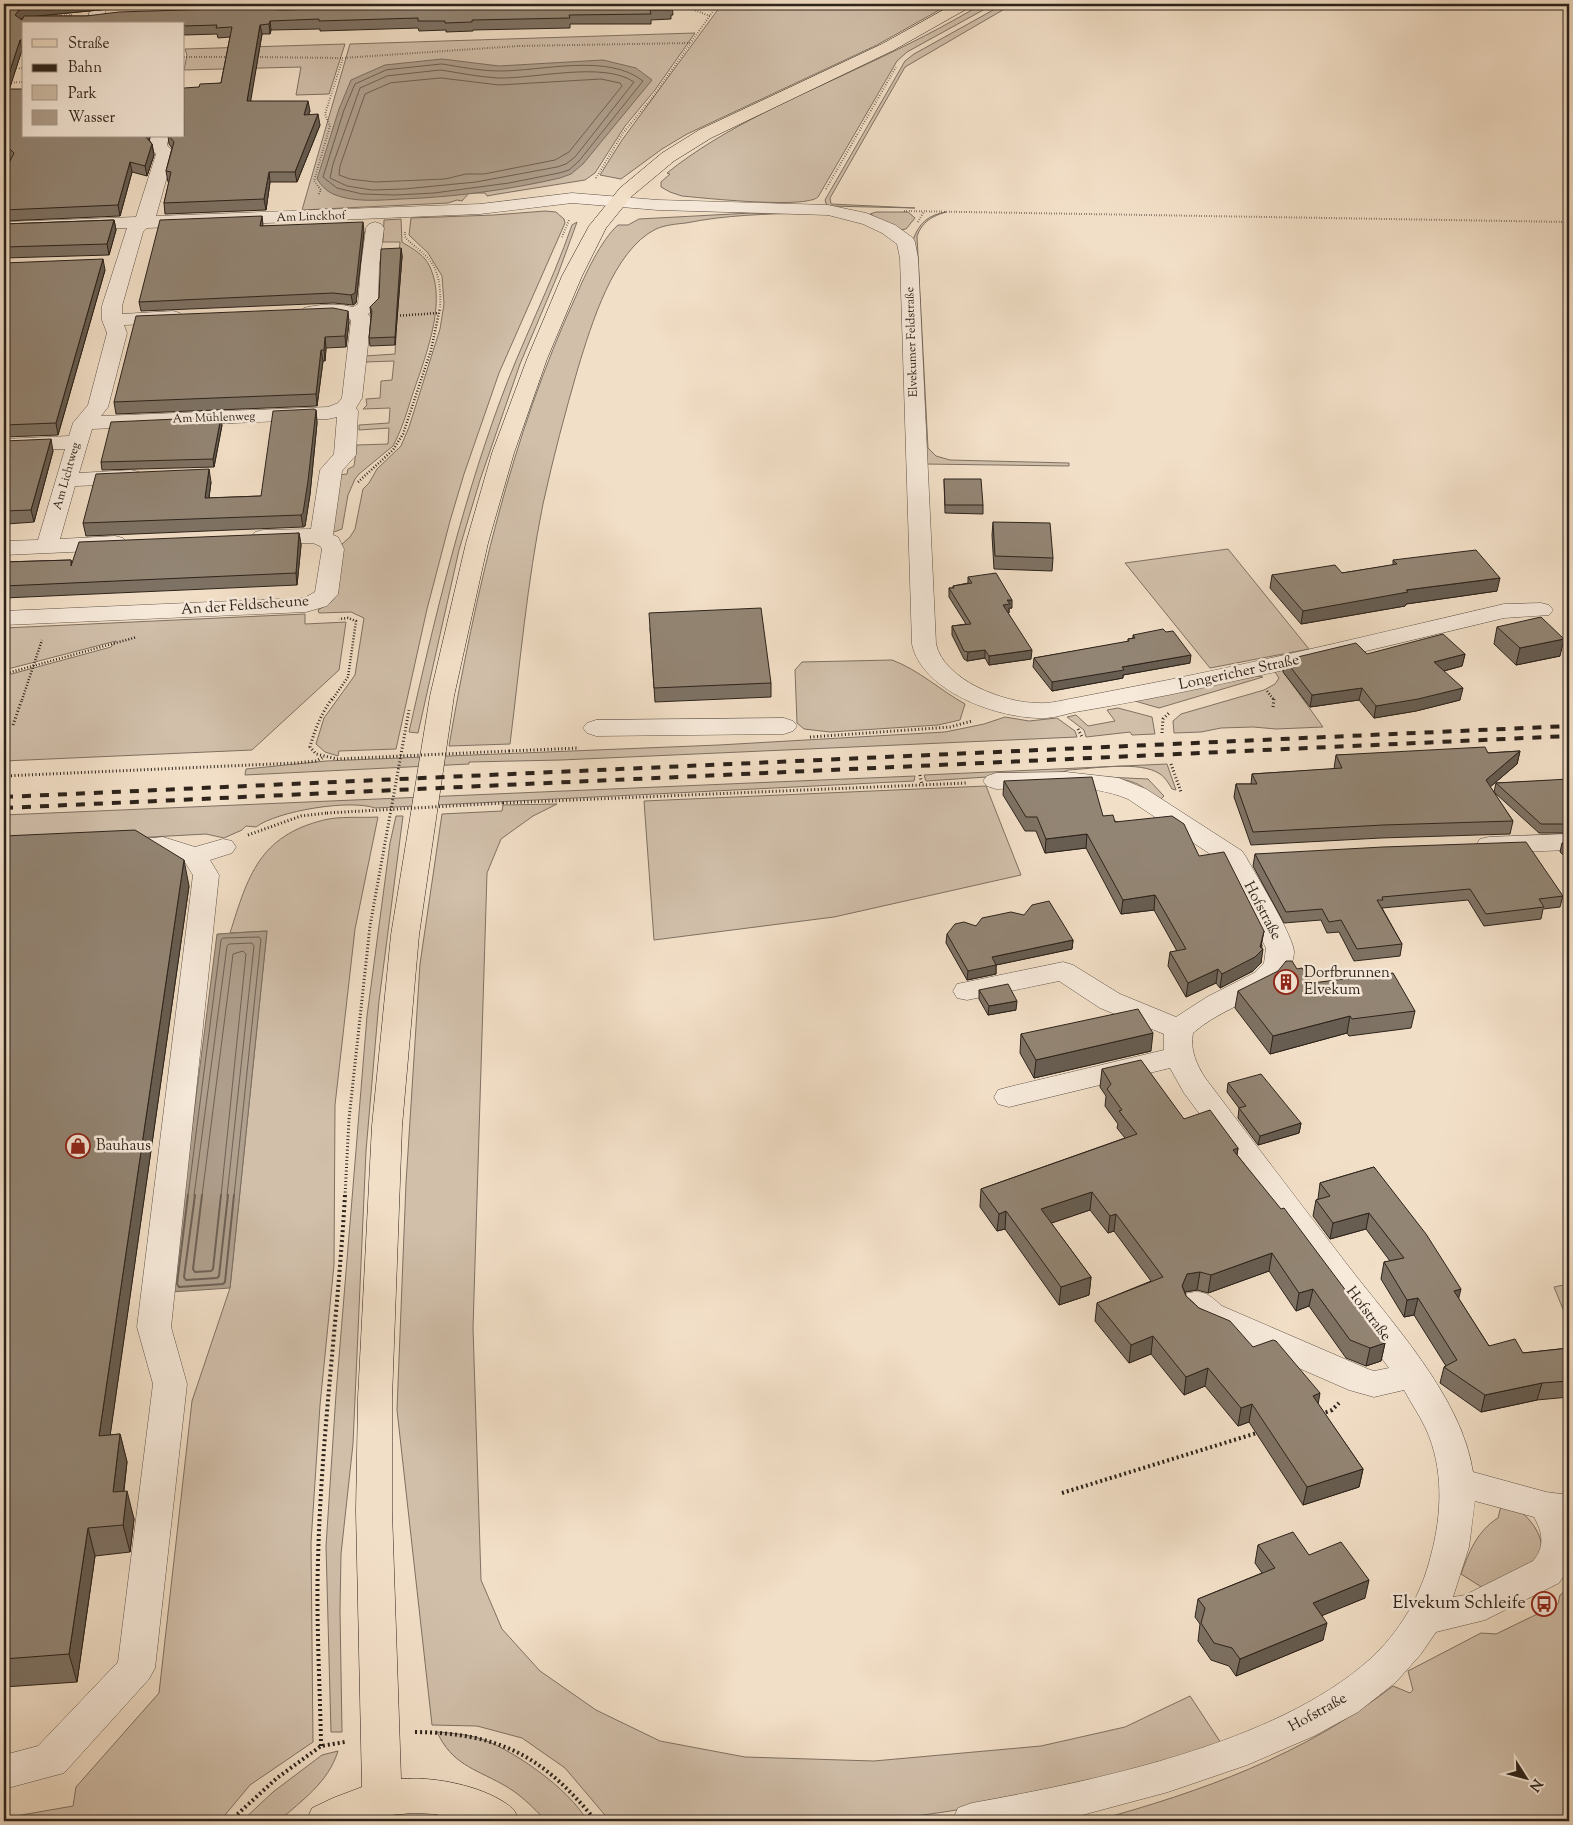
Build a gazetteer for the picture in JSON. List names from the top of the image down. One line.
{"streets":{"street":["Am Linckhof","Elvekumer Feldstraße","Am Mühlenweg","Am Lichtweg","An der Feldscheune","Longericher Straße","Hofstraße"]},"crossings":[["Am Linckhof","Elvekumer Feldstraße"],["Am Linckhof","Am Lichtweg"],["Elvekumer Feldstraße","Longericher Straße"],["Am Mühlenweg","Am Lichtweg"]],"places":{"building":["Dorfbrunnen Elvekum"],"shop":["Bauhaus"],"bus stop":["Elvekum Schleife"]},"legend":["Straße","Bahn","Park","Wasser"],"north":"bottom right"}
